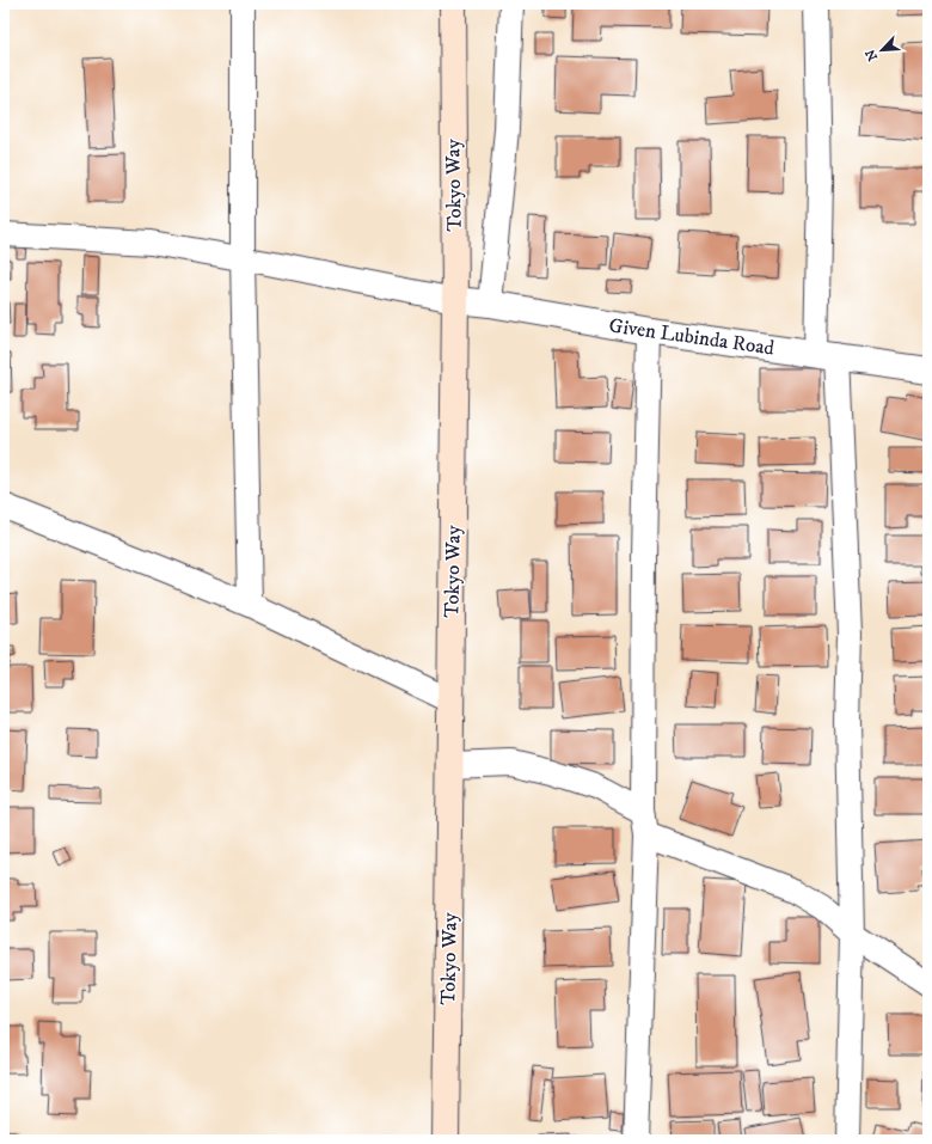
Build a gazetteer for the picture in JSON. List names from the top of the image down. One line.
{"streets":{"main road":["Tokyo Way"],"street":["Given Lubinda Road"]},"crossings":[["Tokyo Way","Given Lubinda Road"]],"north":"bottom left"}
